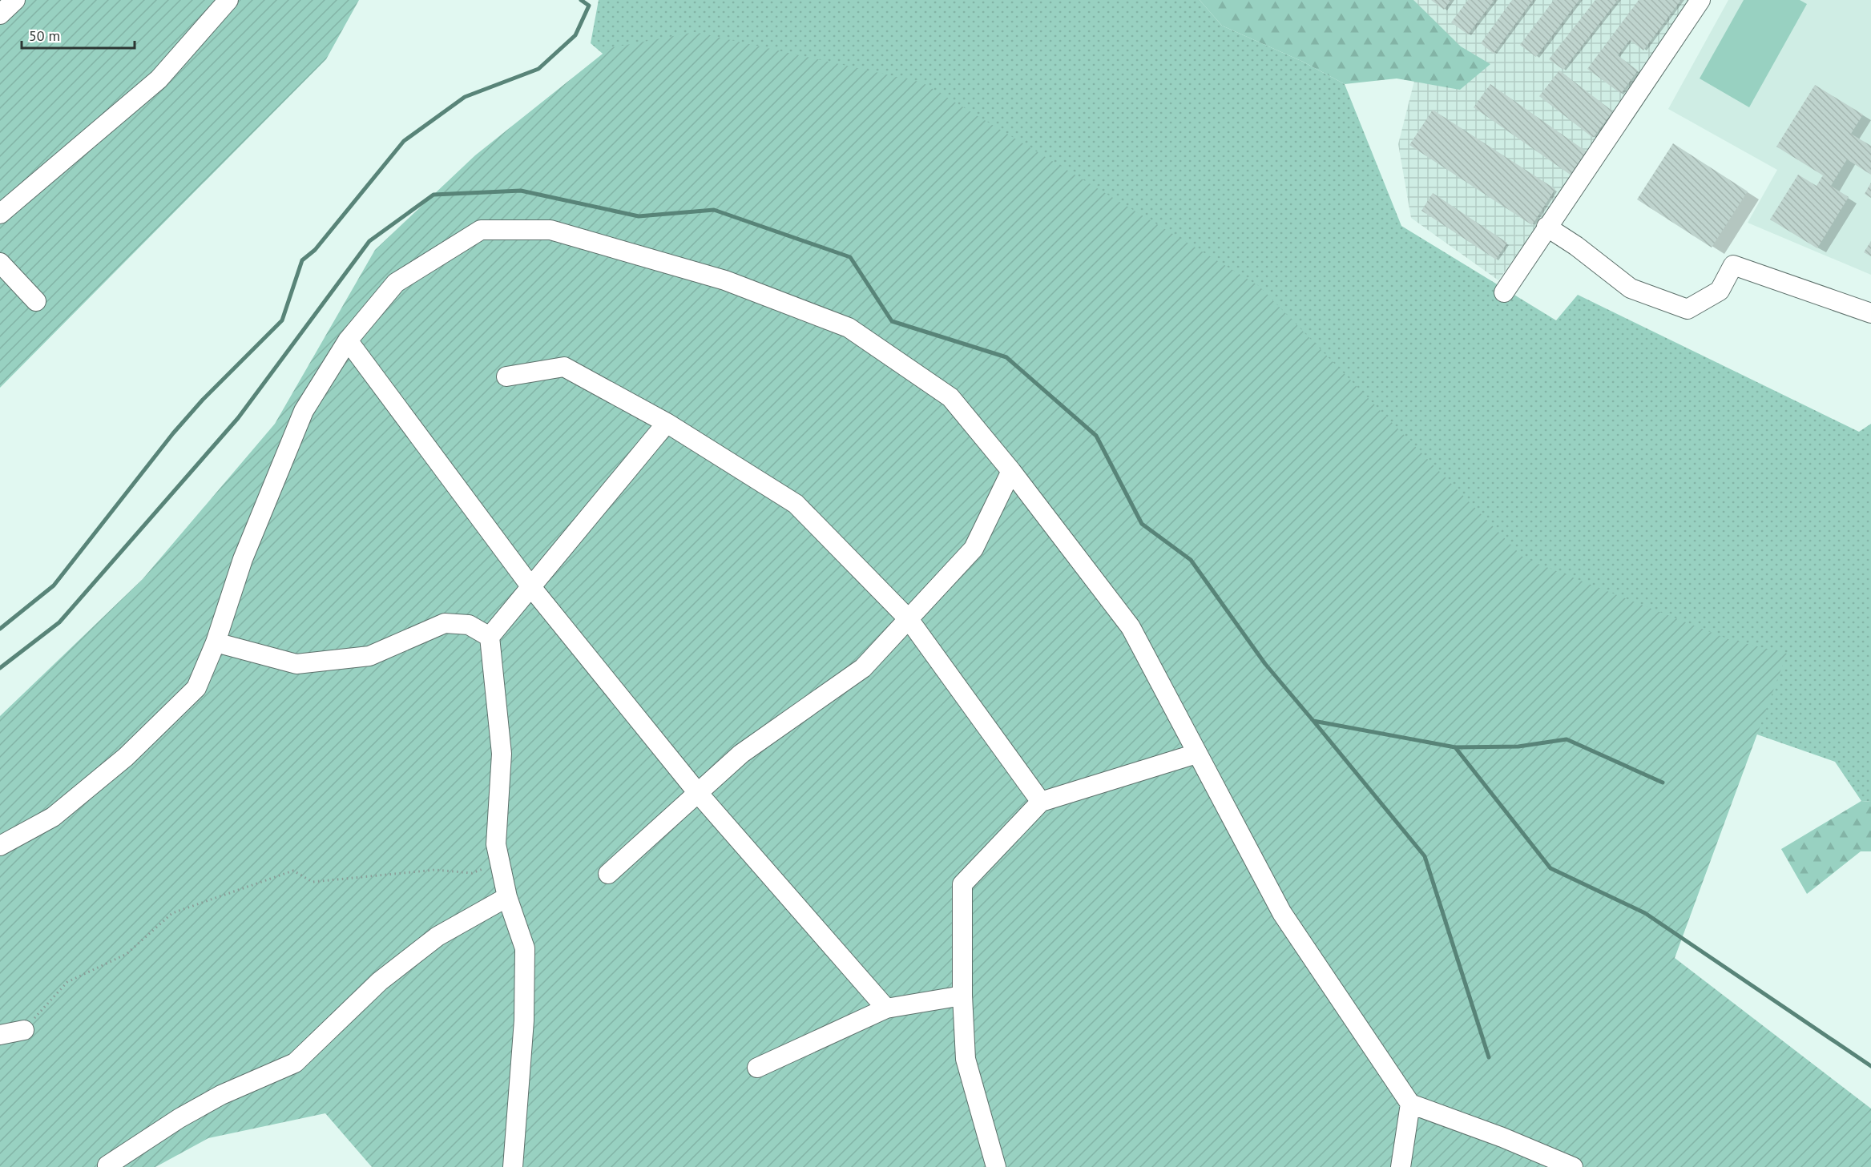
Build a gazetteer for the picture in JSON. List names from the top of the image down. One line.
{"scale_bar":"50 m"}
